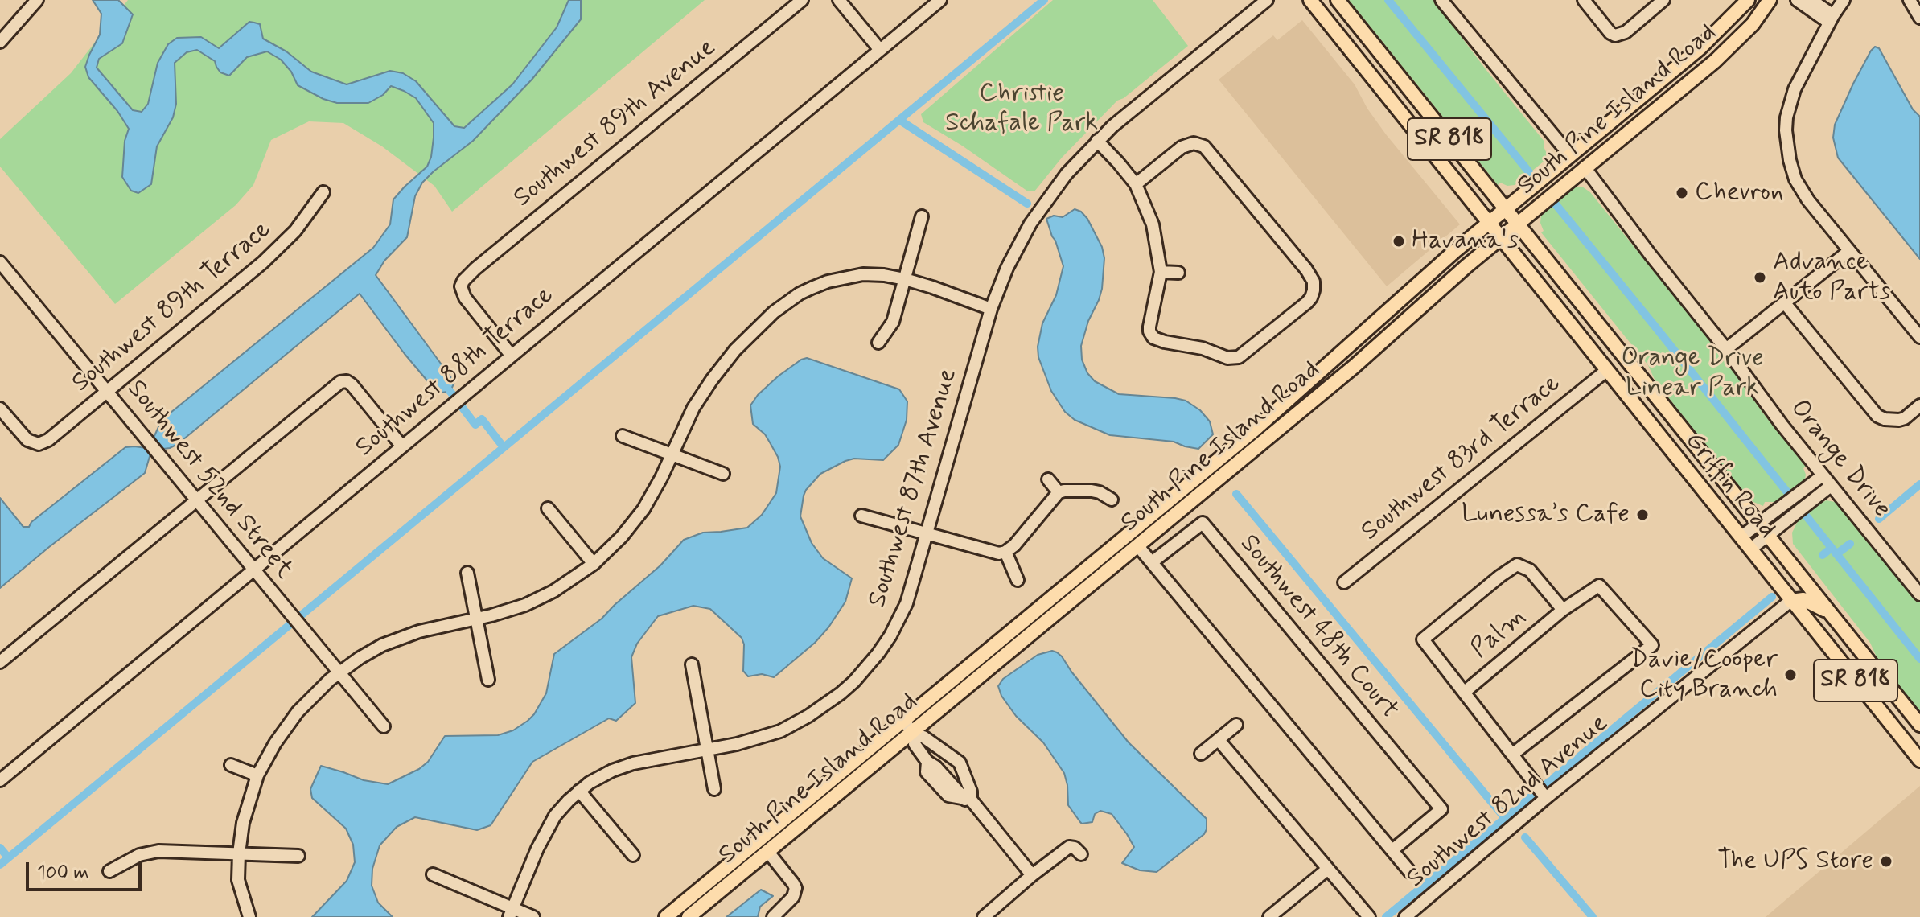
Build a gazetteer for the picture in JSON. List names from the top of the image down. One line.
{"streets":{"main road":["South Pine Island Road","SR 818","Griffin Road"],"street":["Southwest 89th Avenue","Southwest 89th Terrace","Southwest 88th Terrace","Southwest 83rd Terrace","Orange Drive","Southwest 52nd Street","Southwest 87th Avenue","Southwest 48th Court","Palm","Southwest 82nd Avenue"]},"crossings":[["South Pine Island Road","Orange Drive"],["South Pine Island Road","Griffin Road"],["Southwest 89th Avenue","Southwest 88th Terrace"],["Southwest 89th Terrace","Southwest 52nd Street"],["Southwest 88th Terrace","Southwest 52nd Street"],["Southwest 83rd Terrace","Griffin Road"],["Griffin Road","Southwest 82nd Avenue"]],"parks":["Christie Schafale Park","Orange Drive Linear Park"],"places":["Chevron","Havana's","Advance Auto Parts","Lunessa’s Cafe","Davie/Cooper City Branch","The UPS Store"],"scale_bar":"100 m"}
